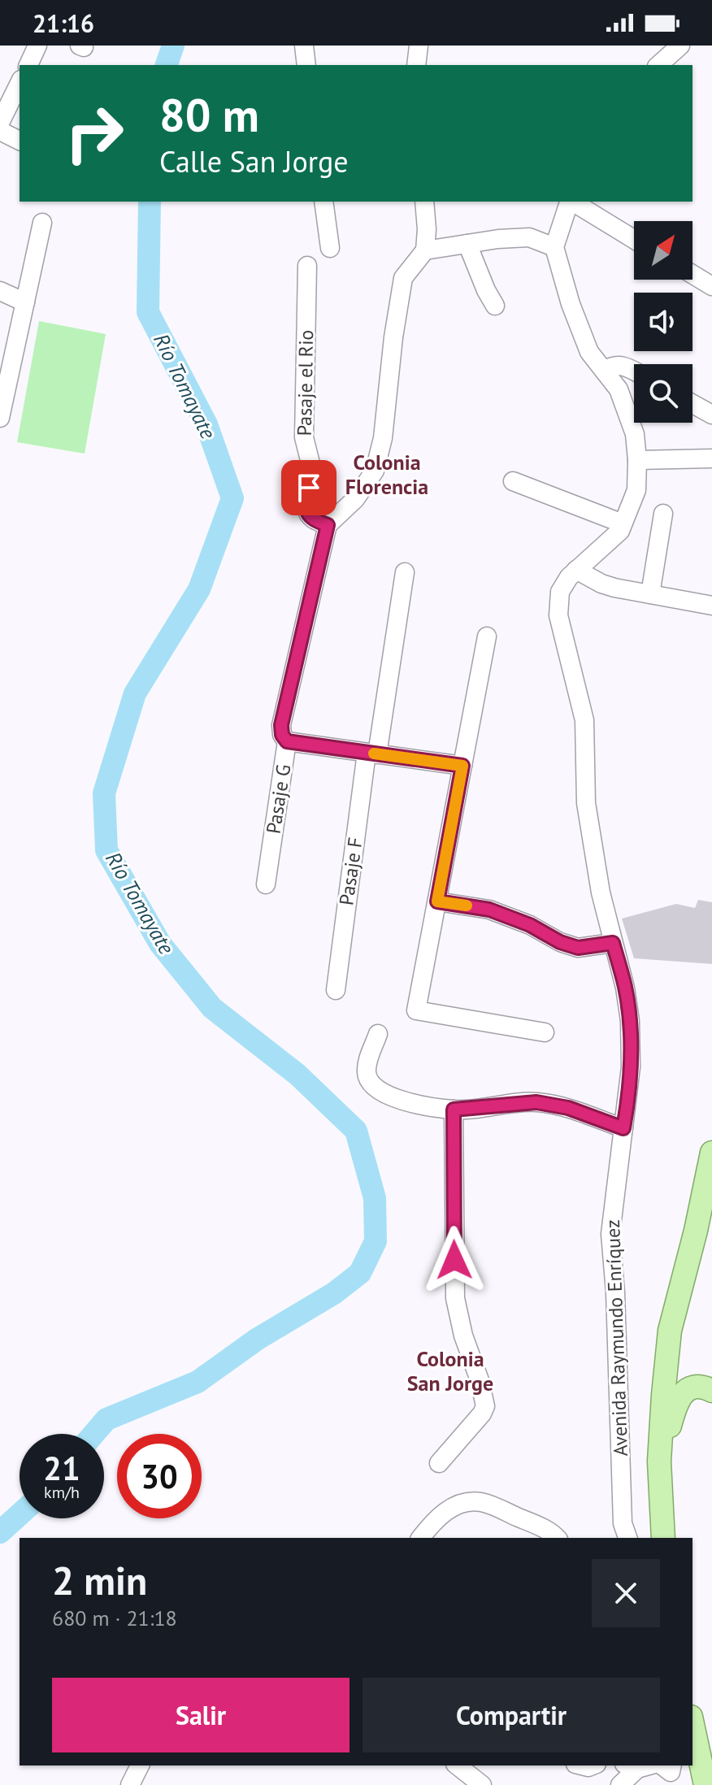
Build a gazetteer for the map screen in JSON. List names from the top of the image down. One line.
{"streets":{"street":["Pasaje el Rio","Pasaje G","Pasaje F","Avenida Raymundo Enríquez"]},"crossings":[["Pasaje el Rio","Pasaje G"]],"districts":["Colonia Florencia","Colonia San Jorge"],"water":["Río Tomayate"],"north":"top right","page":{"status":"21:16","turn":["80 m","Calle San Jorge"],"speed":"21 km/h","limit":"30","heading":["2 min","680 m · 21:18"],"buttons":["Salir","Compartir"]}}
